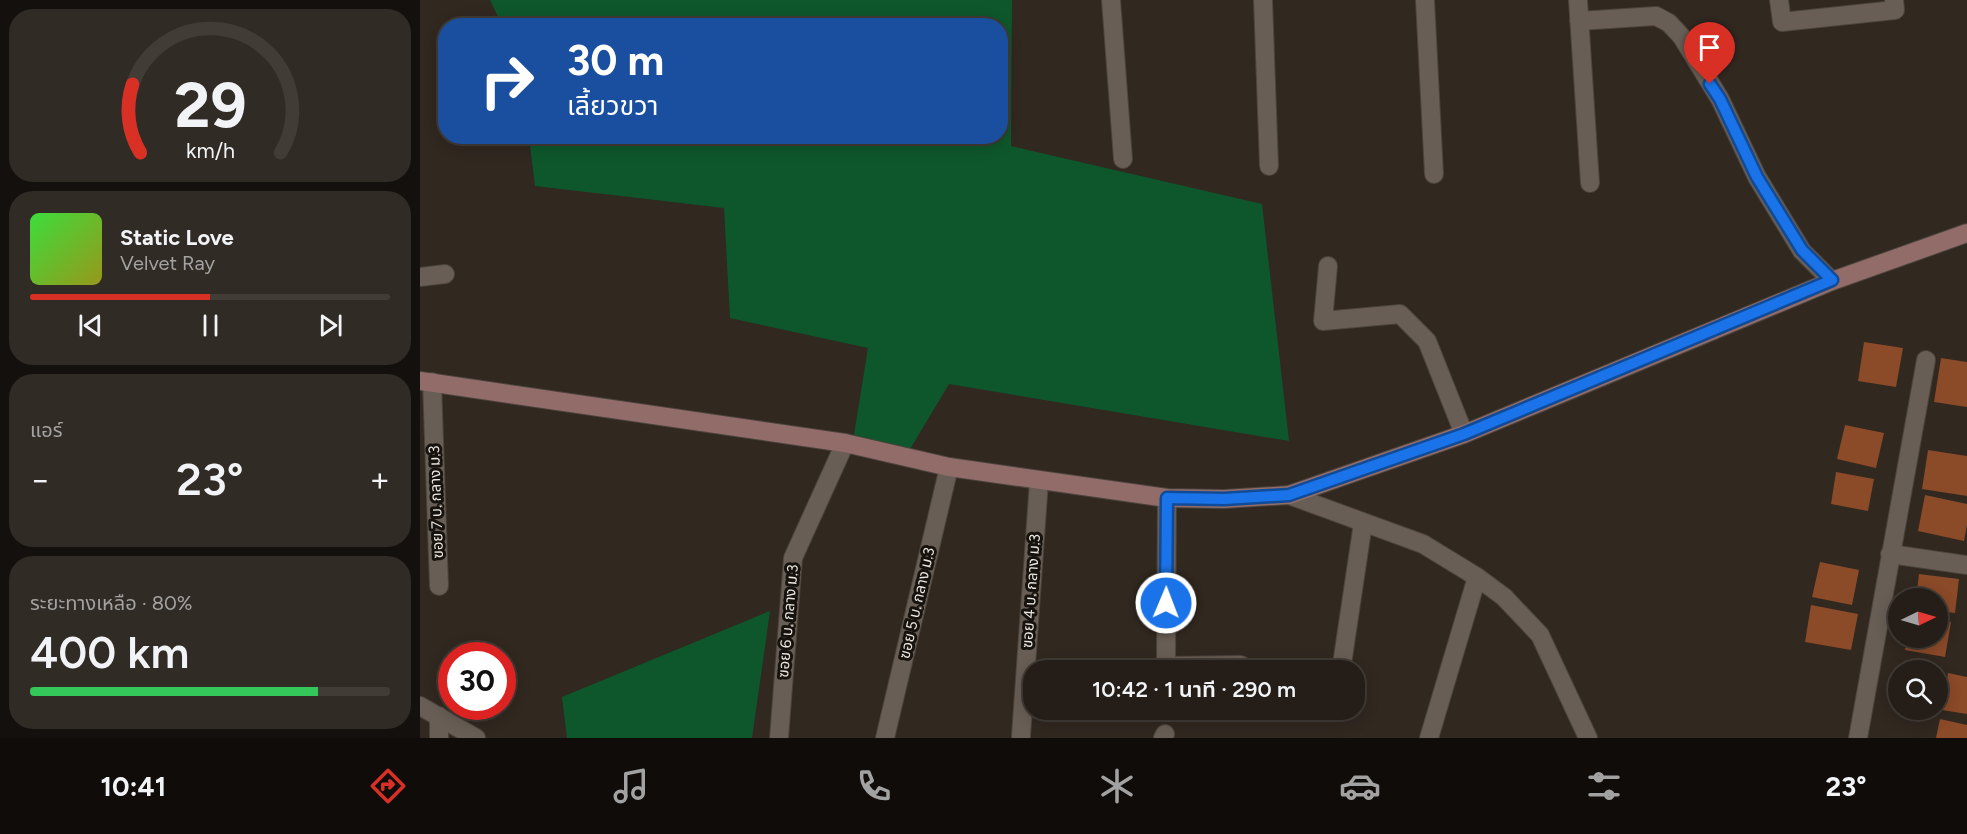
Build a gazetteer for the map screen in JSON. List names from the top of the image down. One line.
{"streets":{"street":["ฃอย 7 บ. กลาง ม.3","ฃอย 4 บ. กลาง ม.3","ฃอย 5 บ. กลาง ม.3","ฃอย 6 บ. กลาง ม.3"]},"north":"right","page":{"turn":["30 m","เลี้ยวขวา"],"song":["Static Love","Velvet Ray"],"tile":["แอร์",["ระยะทางเหลือ · 80%","400 km"]],"heat":["−","23°","+"],"limit":"30","trip":"10:42 · 1 นาที · 290 m","tabs":["10:41","23°"],"gauge":["29","km/h"]}}
